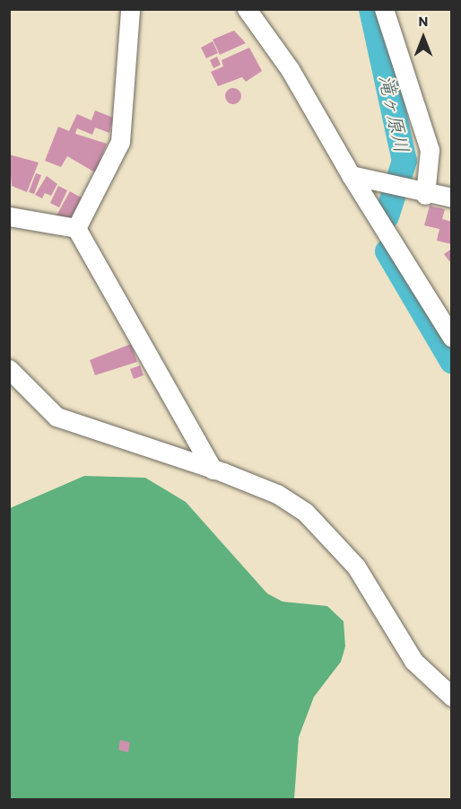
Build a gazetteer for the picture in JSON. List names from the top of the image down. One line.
{"water":["滝ヶ原川"],"north":"top"}
